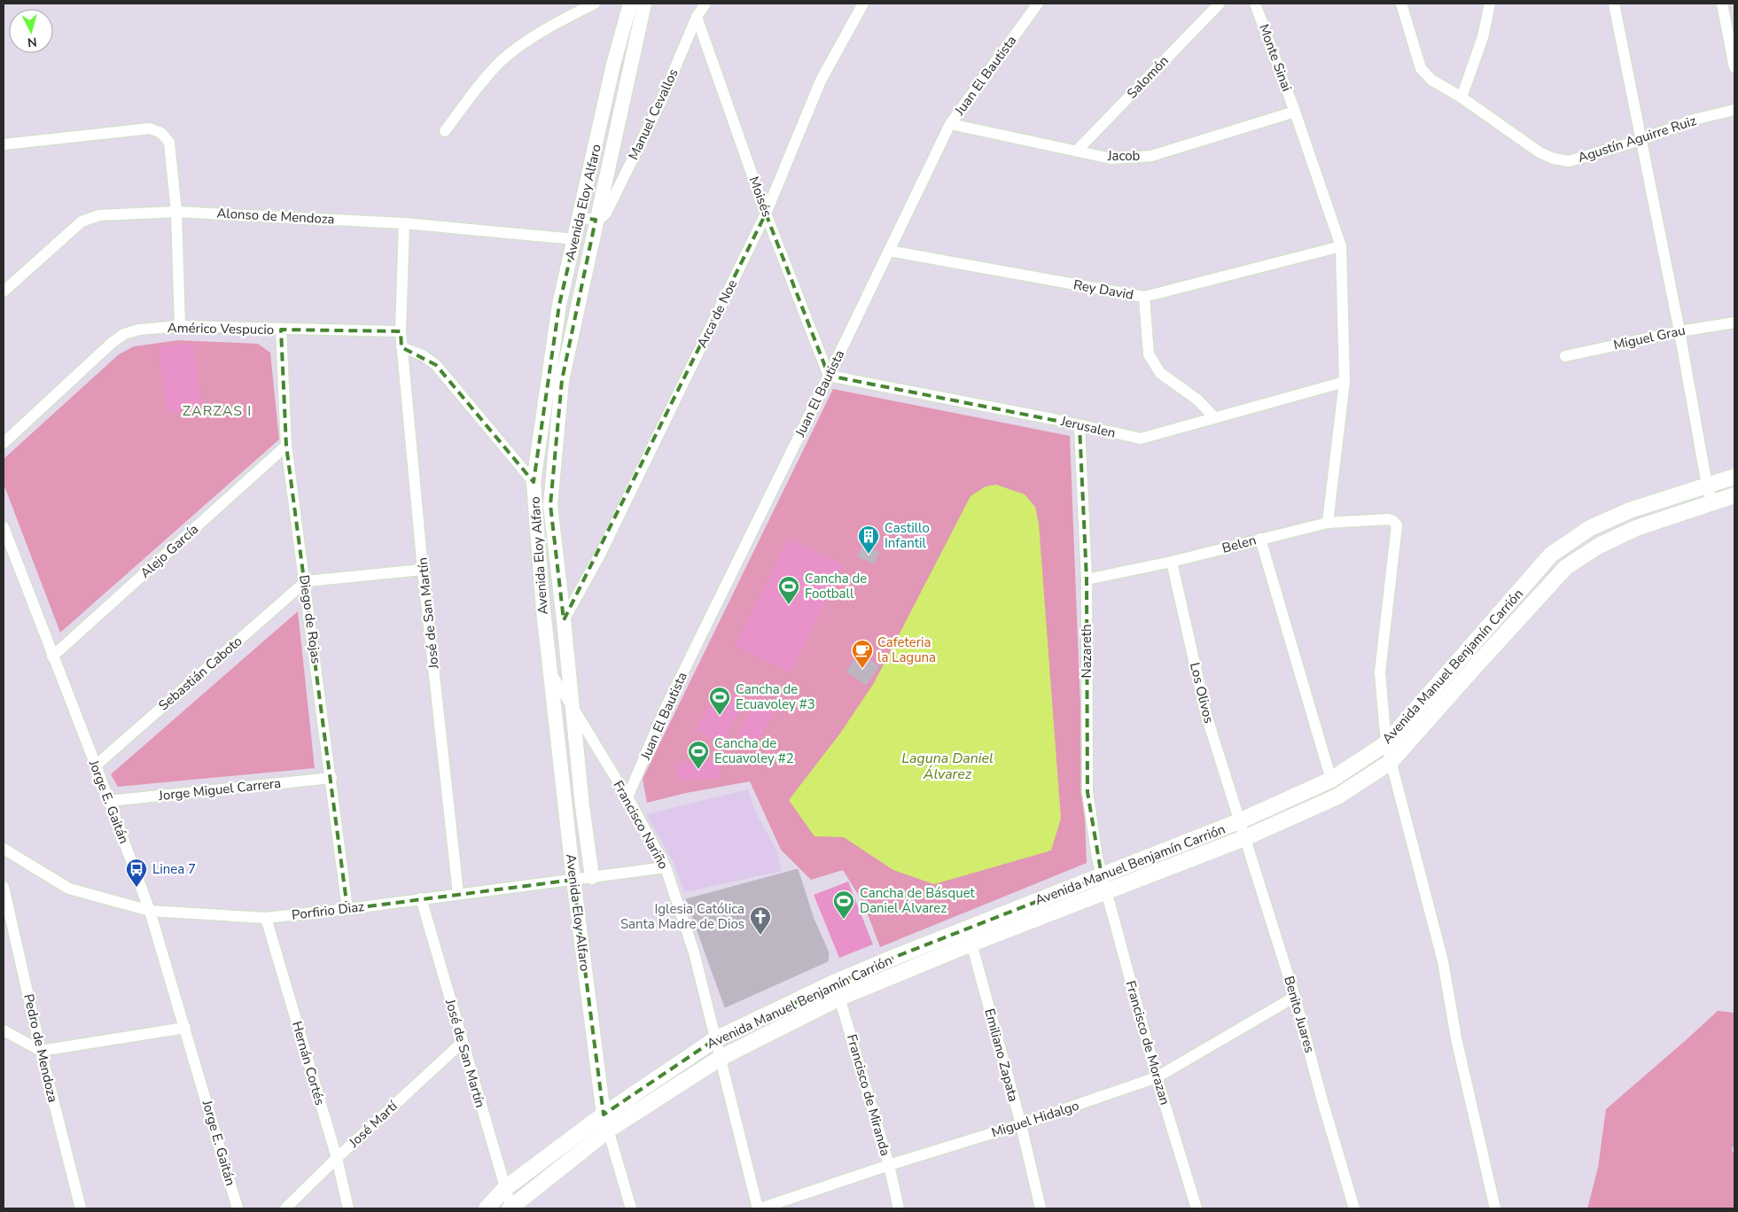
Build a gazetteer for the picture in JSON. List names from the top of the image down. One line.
{"streets":{"main road":["Avenida Manuel Benjamín Carrión"],"street":["Monte Sinai","Juan El Bautista","Salomón","Manuel Cevallos","Agustín Aguirre Ruiz","Jacob","Moisés","Avenida Eloy Alfaro","Alonso de Mendoza","Rey David","Arca de Noe","Américo Vespucio","Miguel Grau","Jerusalen","Belen","Alejo García","José de San Martín","Diego de Rojas","Nazareth","Sebastián Caboto","Los Olivos","Jorge Miguel Carrera","Jorge E. Gaitán","Francisco Nariño","Porfirio Diaz","Benito Juares","Francisco de Morazan","Pedro de Mendoza","Emiliano Zapata","Hernán Cortés","Francisco de Miranda","Miguel Hidalgo","José Martí"]},"crossings":[["Monte Sinai","Jacob"],["Monte Sinai","Rey David"],["Monte Sinai","Jerusalen"],["Monte Sinai","Belen"],["Juan El Bautista","Jacob"],["Juan El Bautista","Moisés"],["Juan El Bautista","Rey David"],["Juan El Bautista","Jerusalen"],["Juan El Bautista","Francisco Nariño"],["Salomón","Jacob"],["Manuel Cevallos","Moisés"],["Manuel Cevallos","Avenida Eloy Alfaro"],["Moisés","Arca de Noe"],["Moisés","Jerusalen"],["Avenida Eloy Alfaro","Alonso de Mendoza"],["Avenida Eloy Alfaro","Arca de Noe"],["Avenida Eloy Alfaro","Avenida Manuel Benjamín Carrión"],["Avenida Eloy Alfaro","Francisco Nariño"],["Avenida Eloy Alfaro","Porfirio Diaz"],["Alonso de Mendoza","José de San Martín"],["Américo Vespucio","José de San Martín"],["Américo Vespucio","Diego de Rojas"],["Jerusalen","Nazareth"],["Belen","Nazareth"],["Belen","Avenida Manuel Benjamín Carrión"],["Belen","Los Olivos"],["Alejo García","Diego de Rojas"],["Alejo García","Jorge E. Gaitán"],["José de San Martín","Avenida Manuel Benjamín Carrión"],["José de San Martín","Porfirio Diaz"],["José de San Martín","José Martí"],["Diego de Rojas","Sebastián Caboto"],["Diego de Rojas","Jorge Miguel Carrera"],["Diego de Rojas","Porfirio Diaz"],["Nazareth","Avenida Manuel Benjamín Carrión"],["Nazareth","Francisco de Morazan"],["Avenida Manuel Benjamín Carrión","Los Olivos"],["Avenida Manuel Benjamín Carrión","Francisco Nariño"],["Avenida Manuel Benjamín Carrión","Benito Juares"],["Avenida Manuel Benjamín Carrión","Francisco de Morazan"],["Avenida Manuel Benjamín Carrión","Emiliano Zapata"],["Avenida Manuel Benjamín Carrión","Francisco de Miranda"],["Sebastián Caboto","Jorge E. Gaitán"],["Los Olivos","Benito Juares"],["Jorge Miguel Carrera","Jorge E. Gaitán"],["Jorge E. Gaitán","Porfirio Diaz"],["Francisco Nariño","Porfirio Diaz"],["Francisco Nariño","Miguel Hidalgo"],["Porfirio Diaz","Hernán Cortés"],["Benito Juares","Miguel Hidalgo"],["Francisco de Morazan","Miguel Hidalgo"],["Emiliano Zapata","Miguel Hidalgo"],["Hernán Cortés","José Martí"],["Francisco de Miranda","Miguel Hidalgo"]],"districts":["ZARZAS I"],"water":["Laguna Daniel Álvarez"],"places":{"building":["Castillo Infantil"],"sports":["Cancha de Football","Cancha de Ecuavoley #3","Cancha de Ecuavoley #2","Cancha de Básquet Daniel Álvarez"],"cafe":["Cafeteria la Laguna"],"bus stop":["Linea 7"],"church":["Iglesia Católica Santa Madre de Dios"]},"north":"bottom"}
